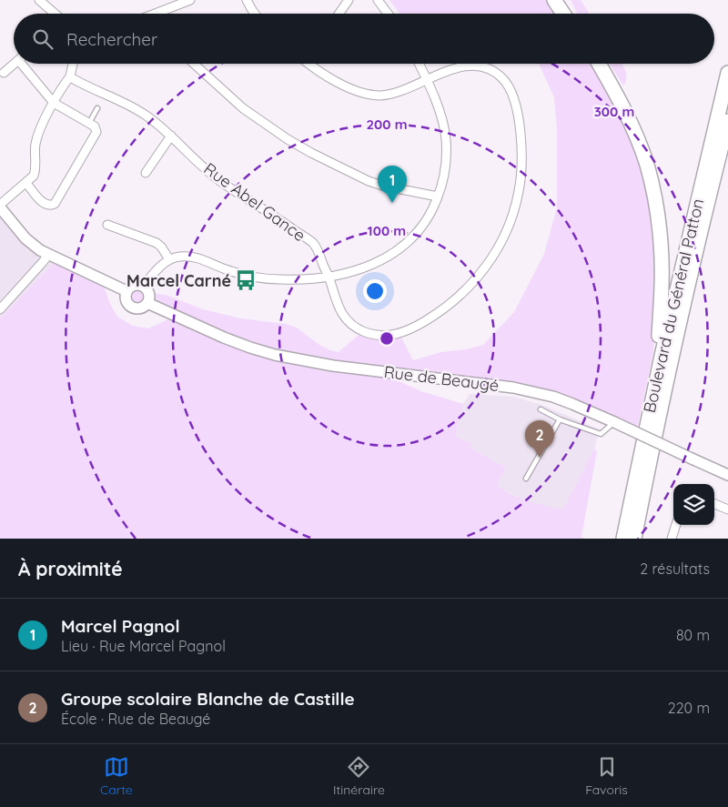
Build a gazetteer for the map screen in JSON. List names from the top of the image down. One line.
{"streets":{"highway":["Boulevard du Général Patton"],"street":["Rue Abel Gance","Rue de Beaugé"]},"places":{"bus stop":["Marcel Carné"]},"page":{"search":"Rechercher","pins":["1","2"],"heading":["À proximité","2 résultats"],"list":[{"mark":"1","name":"Marcel Pagnol","note":"Lieu · Rue Marcel Pagnol","value":"80 m"},{"mark":"2","name":"Groupe scolaire Blanche de Castille","note":"École · Rue de Beaugé","value":"220 m"}],"nav":["Carte","Itinéraire","Favoris"]},"rings":["300 m","200 m","100 m"]}
